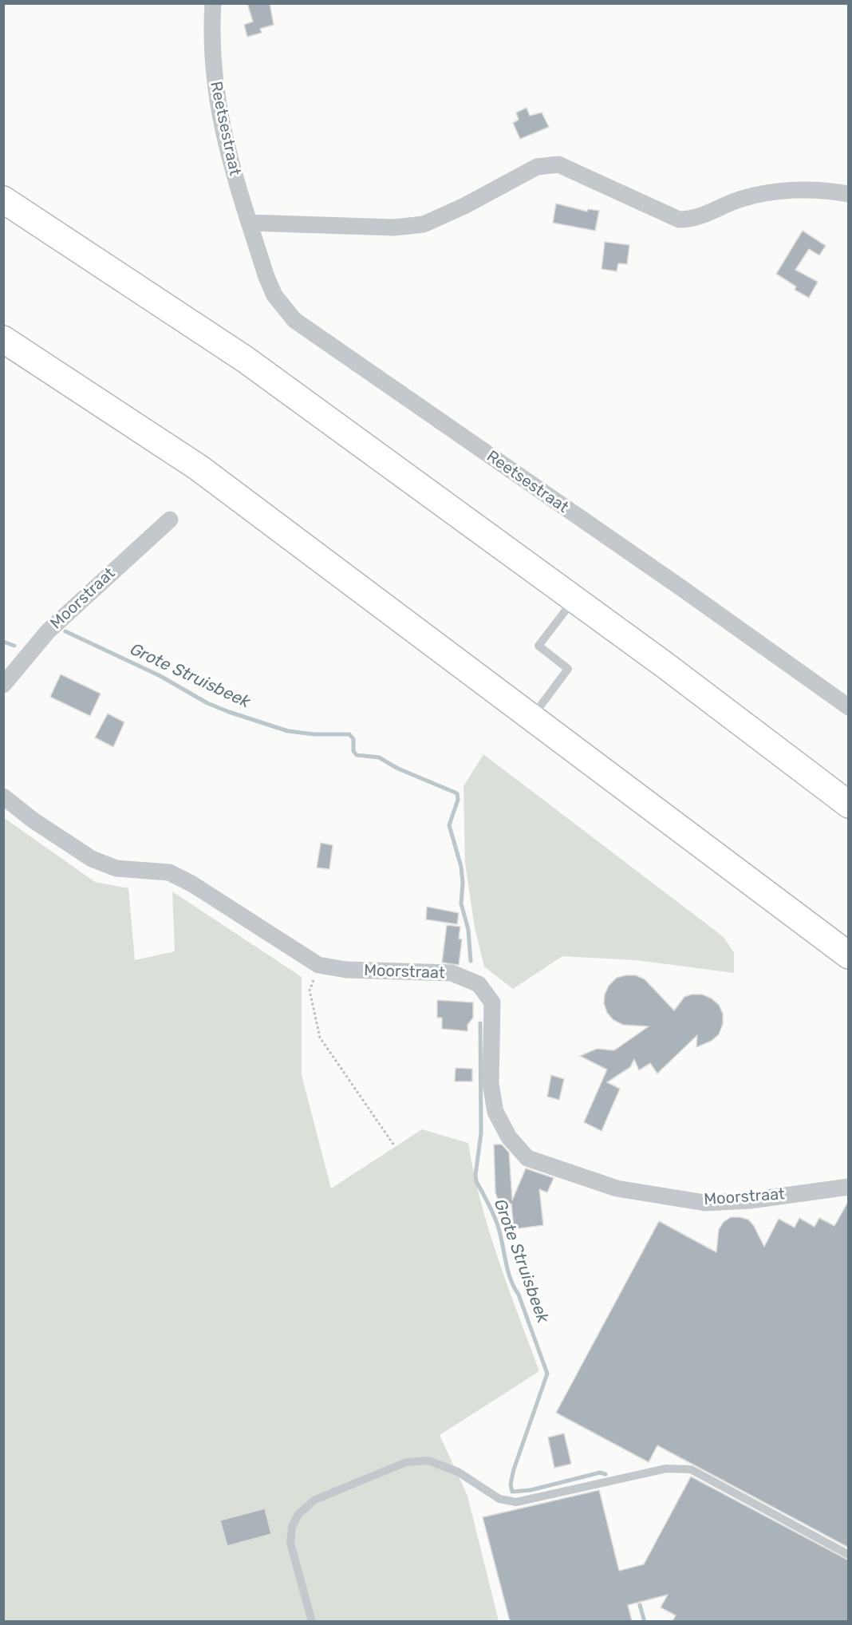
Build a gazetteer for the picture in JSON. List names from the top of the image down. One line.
{"streets":{"street":["Reetsestraat","Moorstraat"]},"water":["Grote Struisbeek"]}
